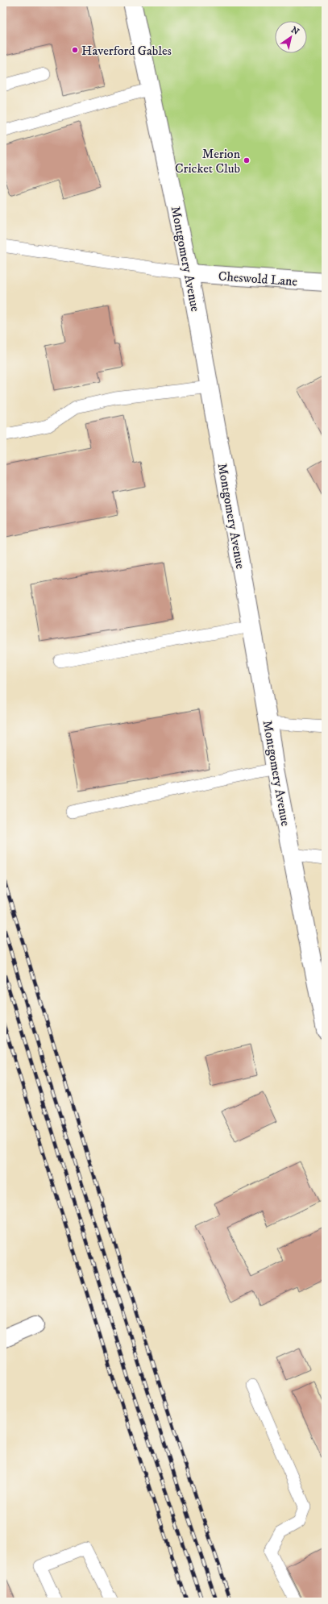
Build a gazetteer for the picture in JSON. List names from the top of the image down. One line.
{"streets":{"main road":["Montgomery Avenue","Cheswold Lane"]},"crossings":[["Montgomery Avenue","Cheswold Lane"]],"places":["Haverford Gables","Merion Cricket Club"],"north":"top right"}
